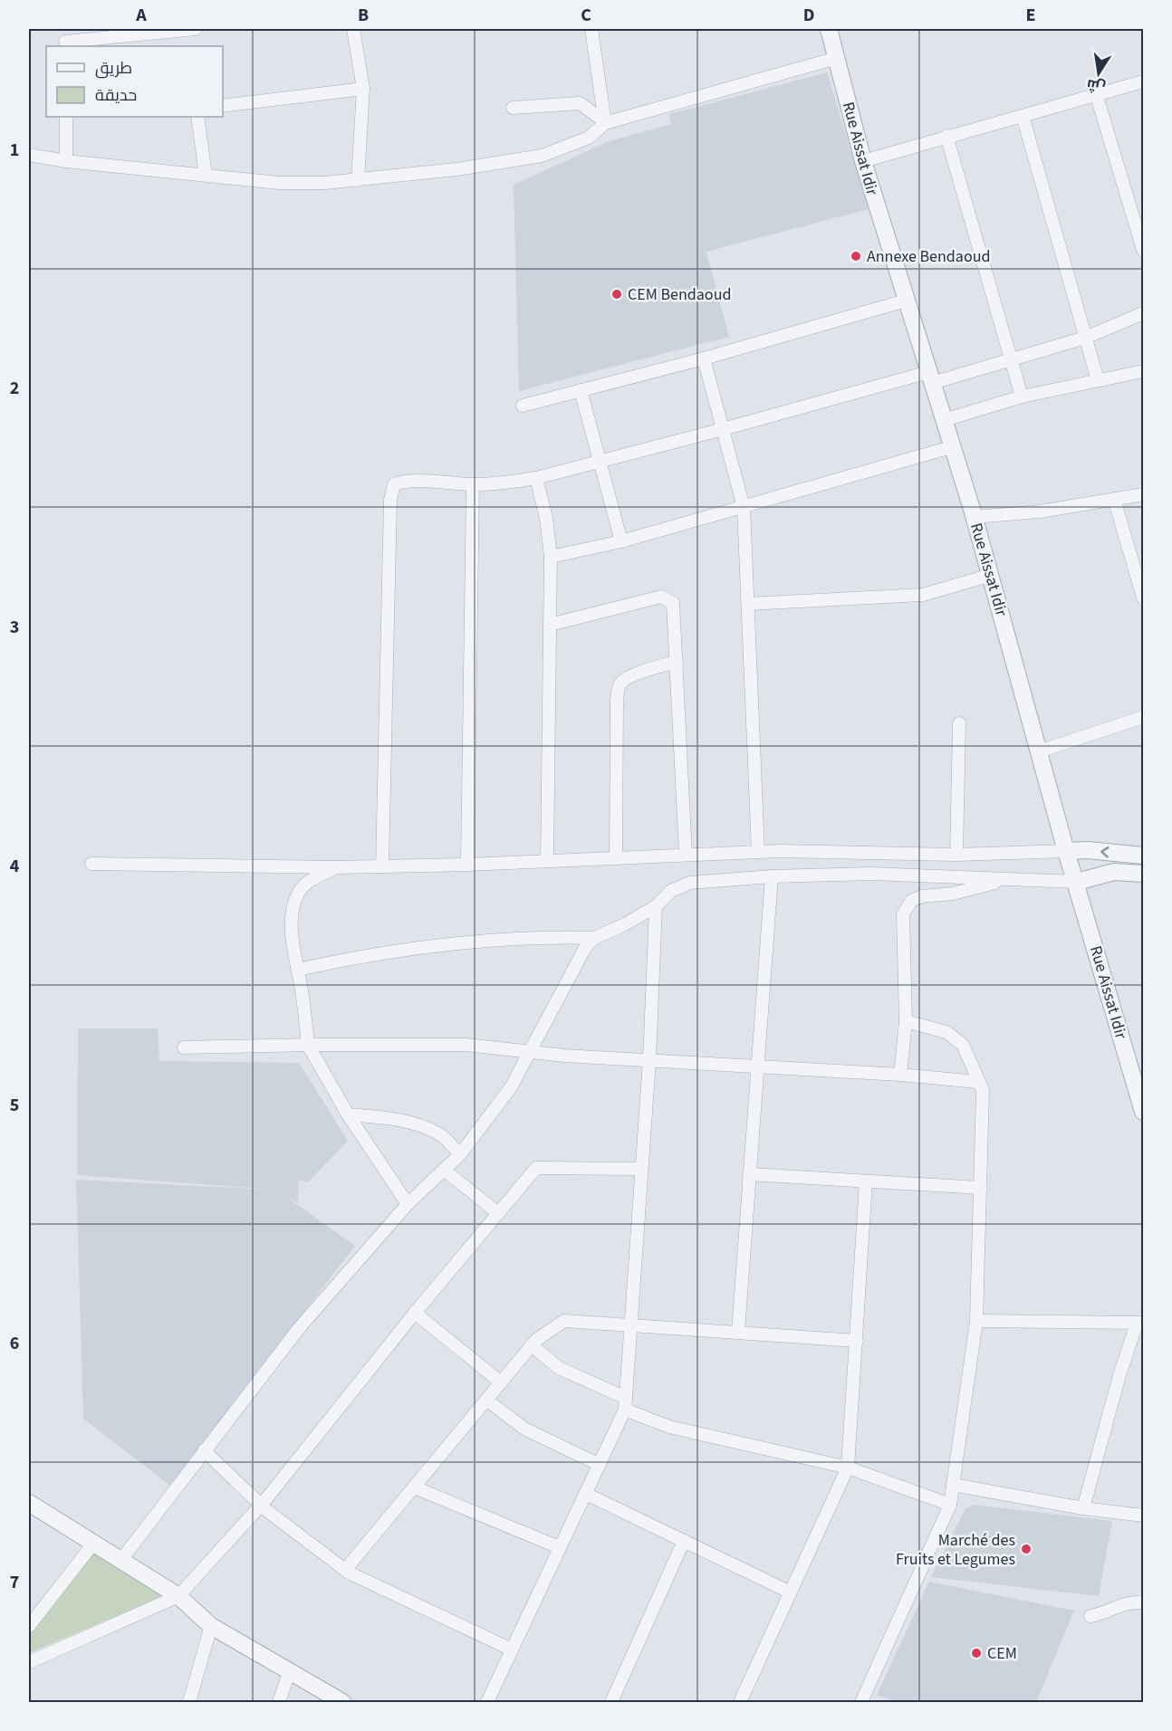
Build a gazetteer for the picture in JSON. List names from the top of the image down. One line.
{"streets":{"street":["Rue Aissat Idir"]},"places":["Annexe Bendaoud","CEM Bendaoud","Marché des Fruits et Legumes","CEM"],"legend":["طريق","حديقة"],"north":"bottom","grid":{"columns":["A","B","C","D","E"],"rows":["1","2","3","4","5","6","7"]}}
